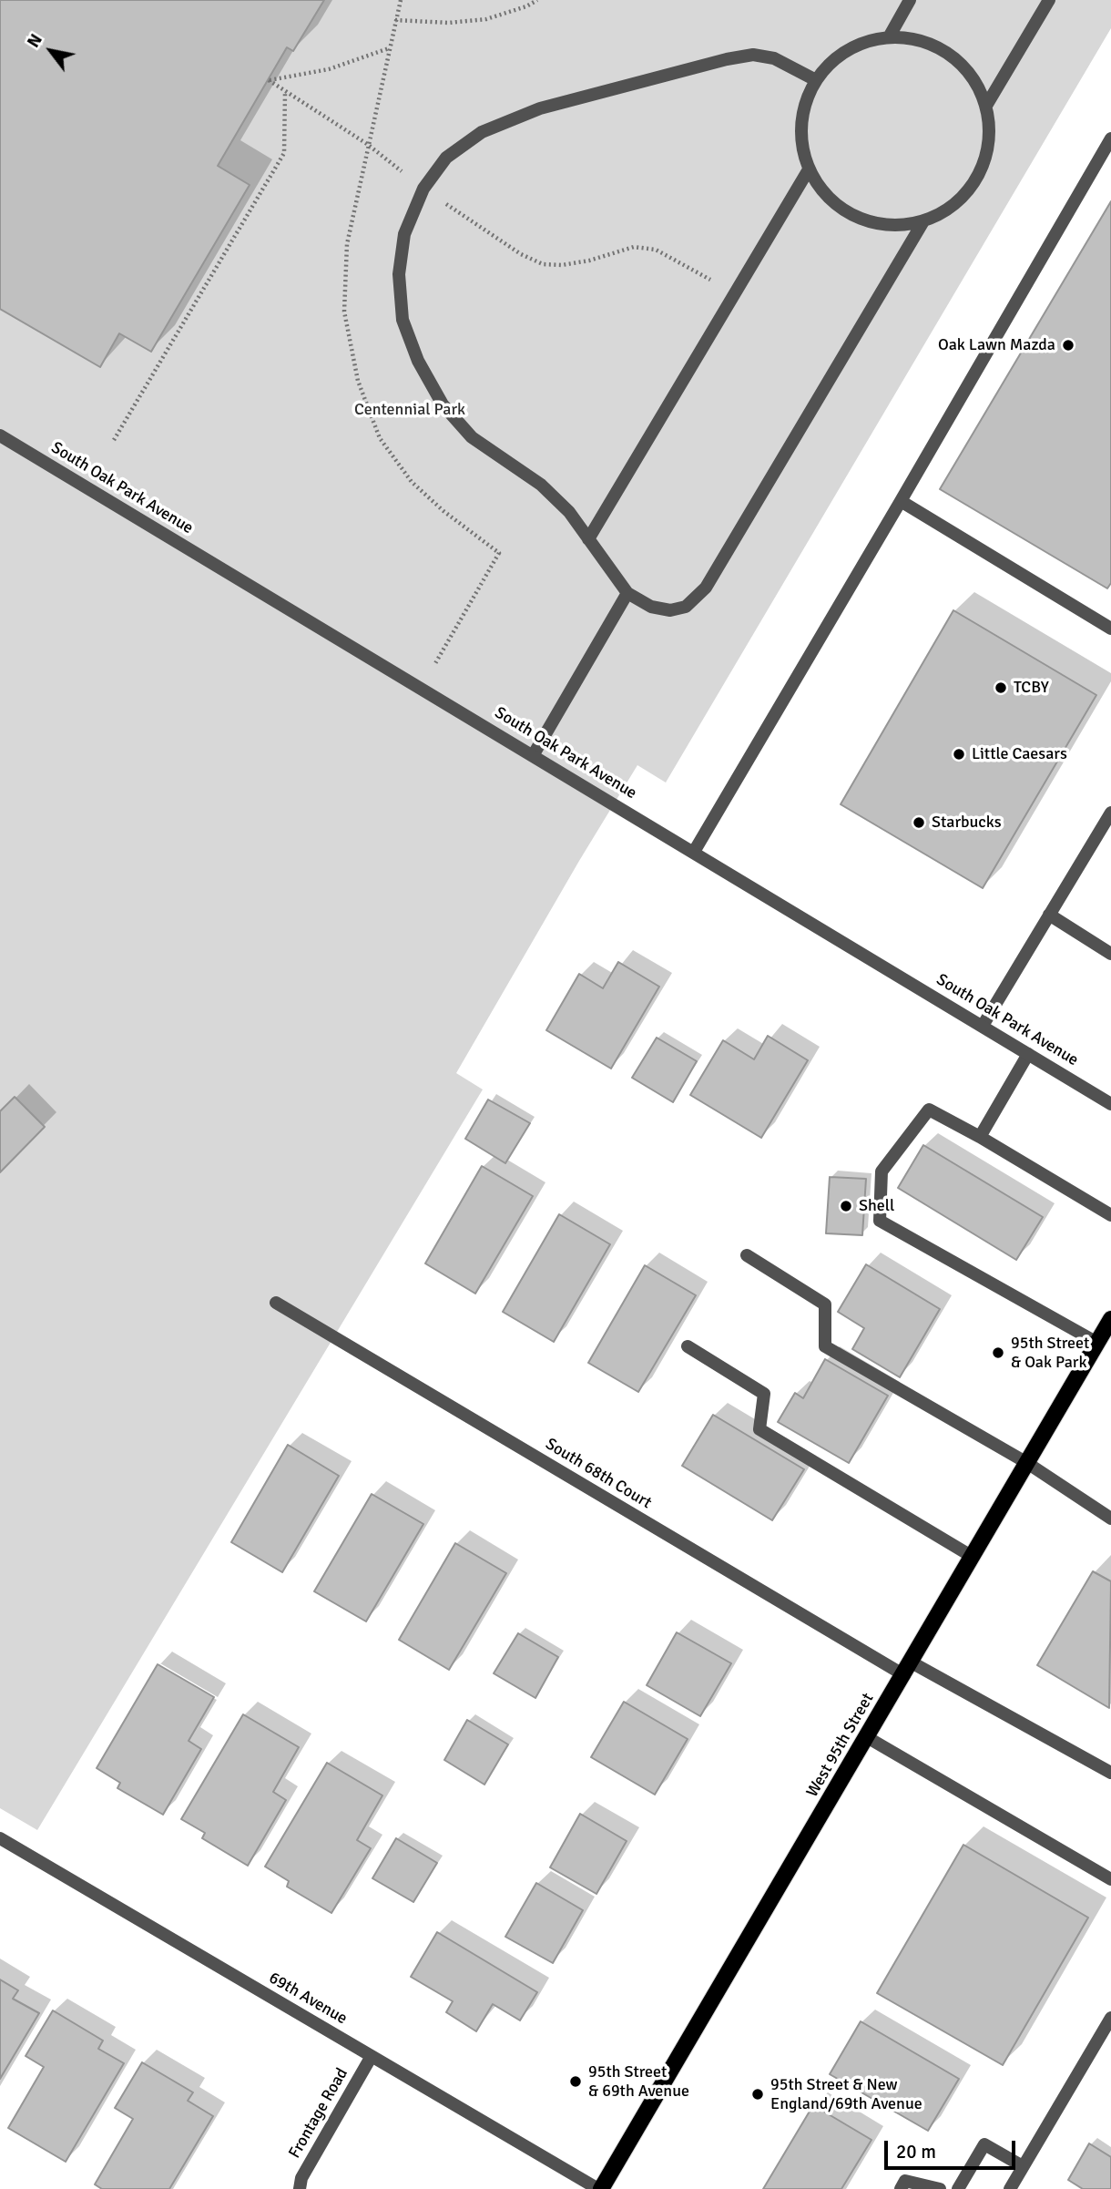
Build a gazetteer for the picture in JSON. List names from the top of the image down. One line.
{"streets":{"main road":["West 95th Street"],"street":["South Oak Park Avenue","South 68th Court","69th Avenue","Frontage Road"]},"crossings":[["South 68th Court","West 95th Street"],["West 95th Street","69th Avenue"],["69th Avenue","Frontage Road"]],"parks":["Centennial Park"],"places":["Oak Lawn Mazda","TCBY","Little Caesars","Starbucks","Shell","95th Street & Oak Park","95th Street & 69th Avenue","95th Street & New England/69th Avenue"],"scale_bar":"20 m","north":"top left"}
